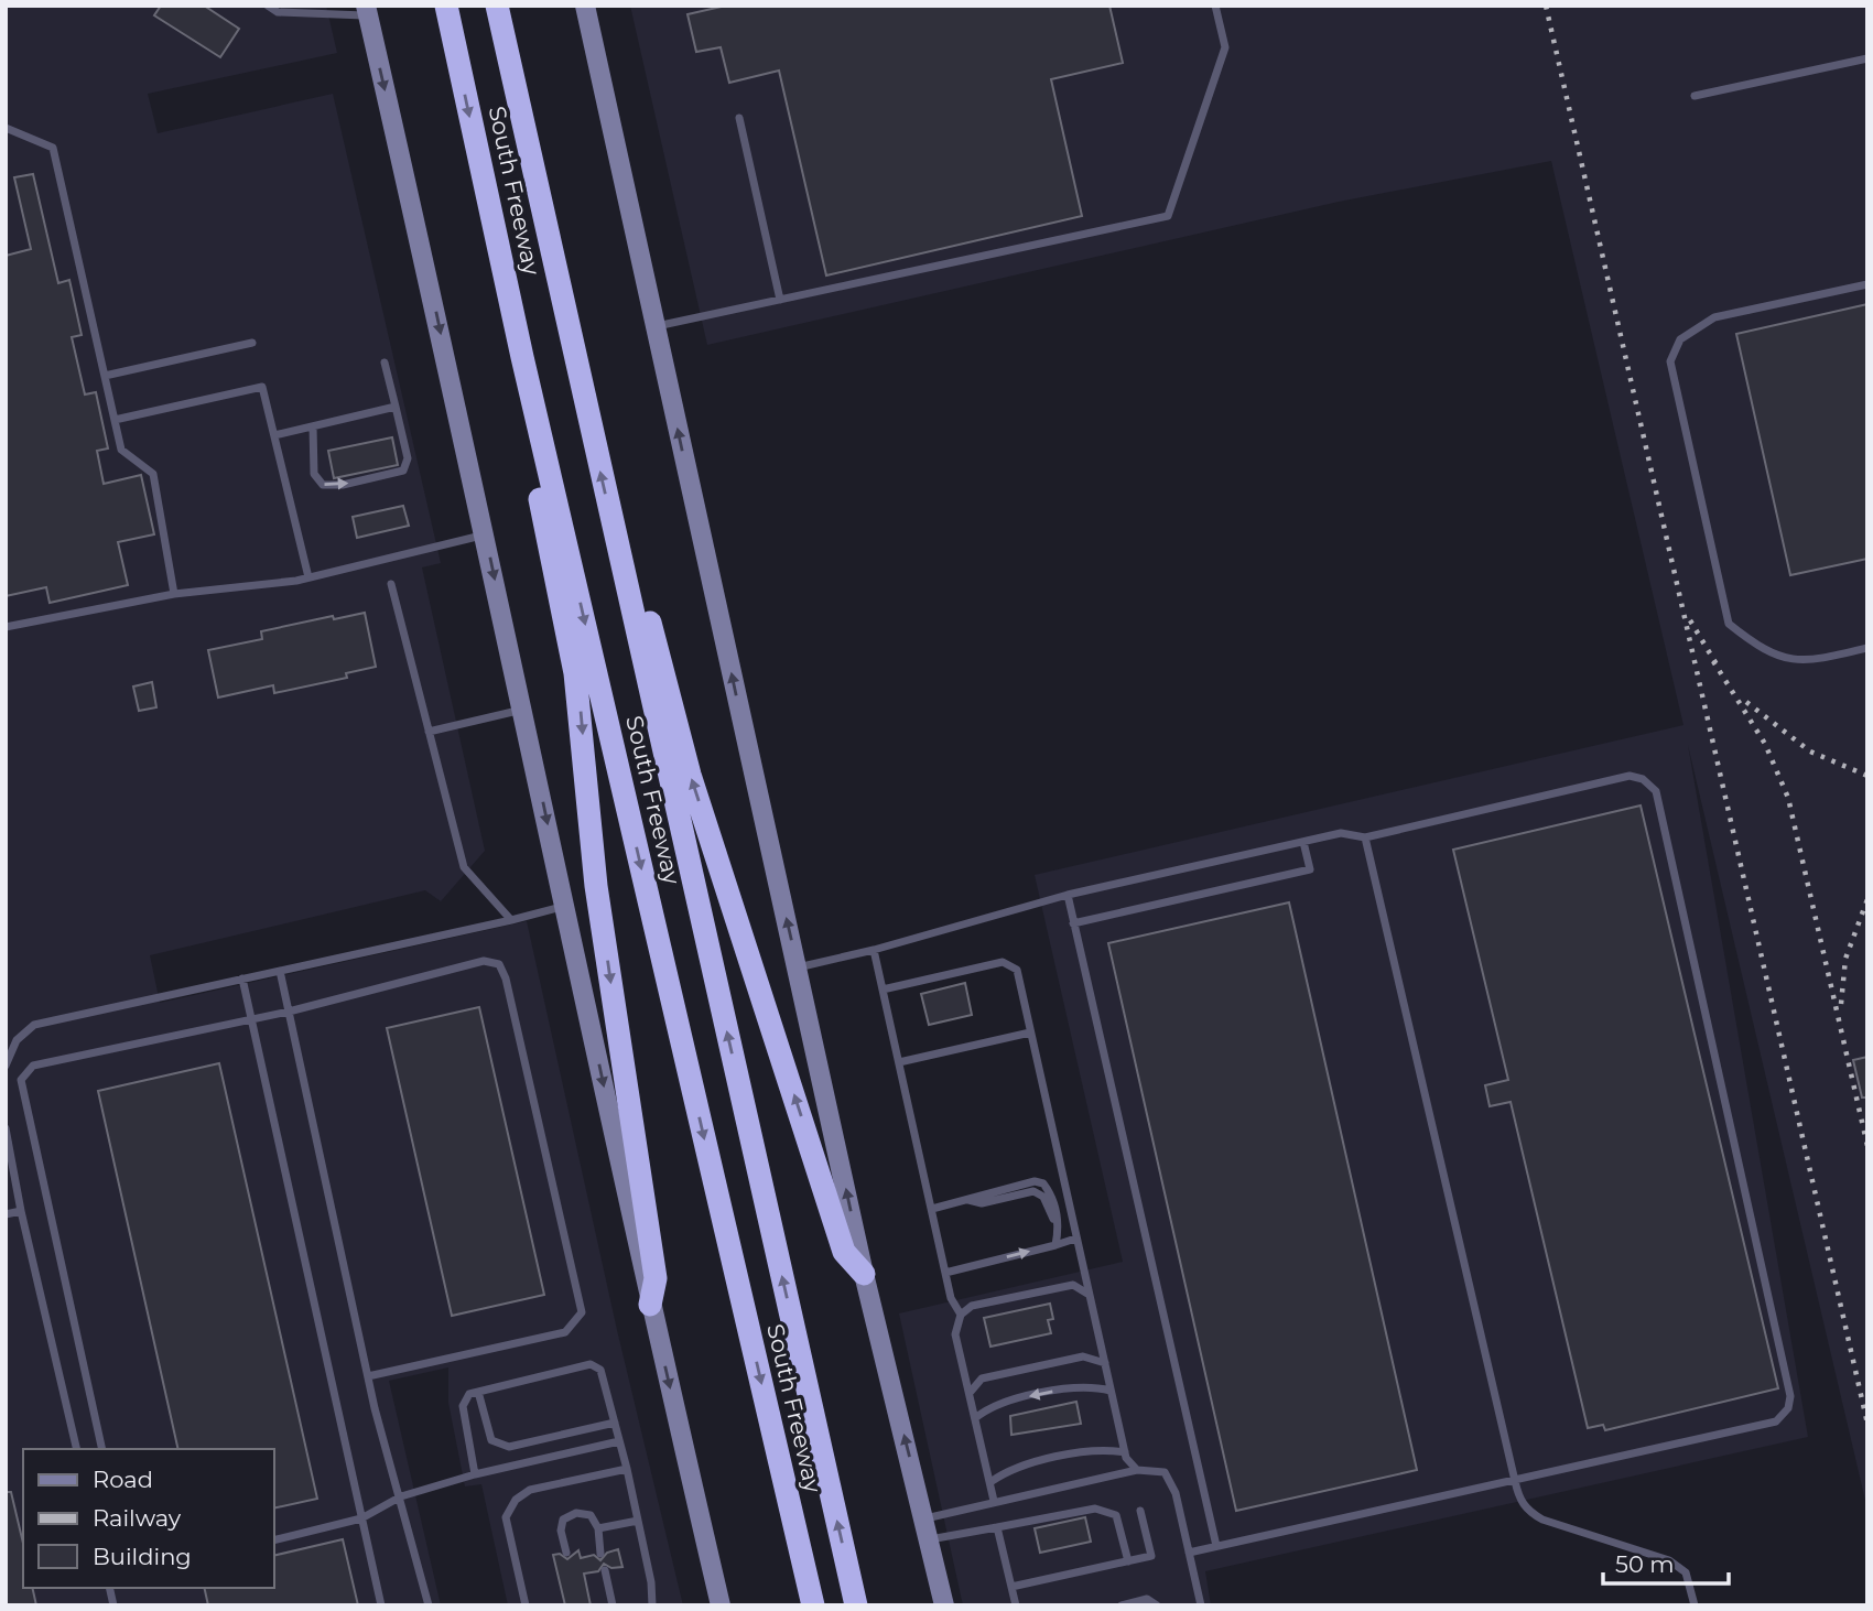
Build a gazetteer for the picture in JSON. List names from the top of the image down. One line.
{"streets":{"highway":["South Freeway"]},"legend":["Road","Railway","Building"],"scale_bar":"50 m"}
